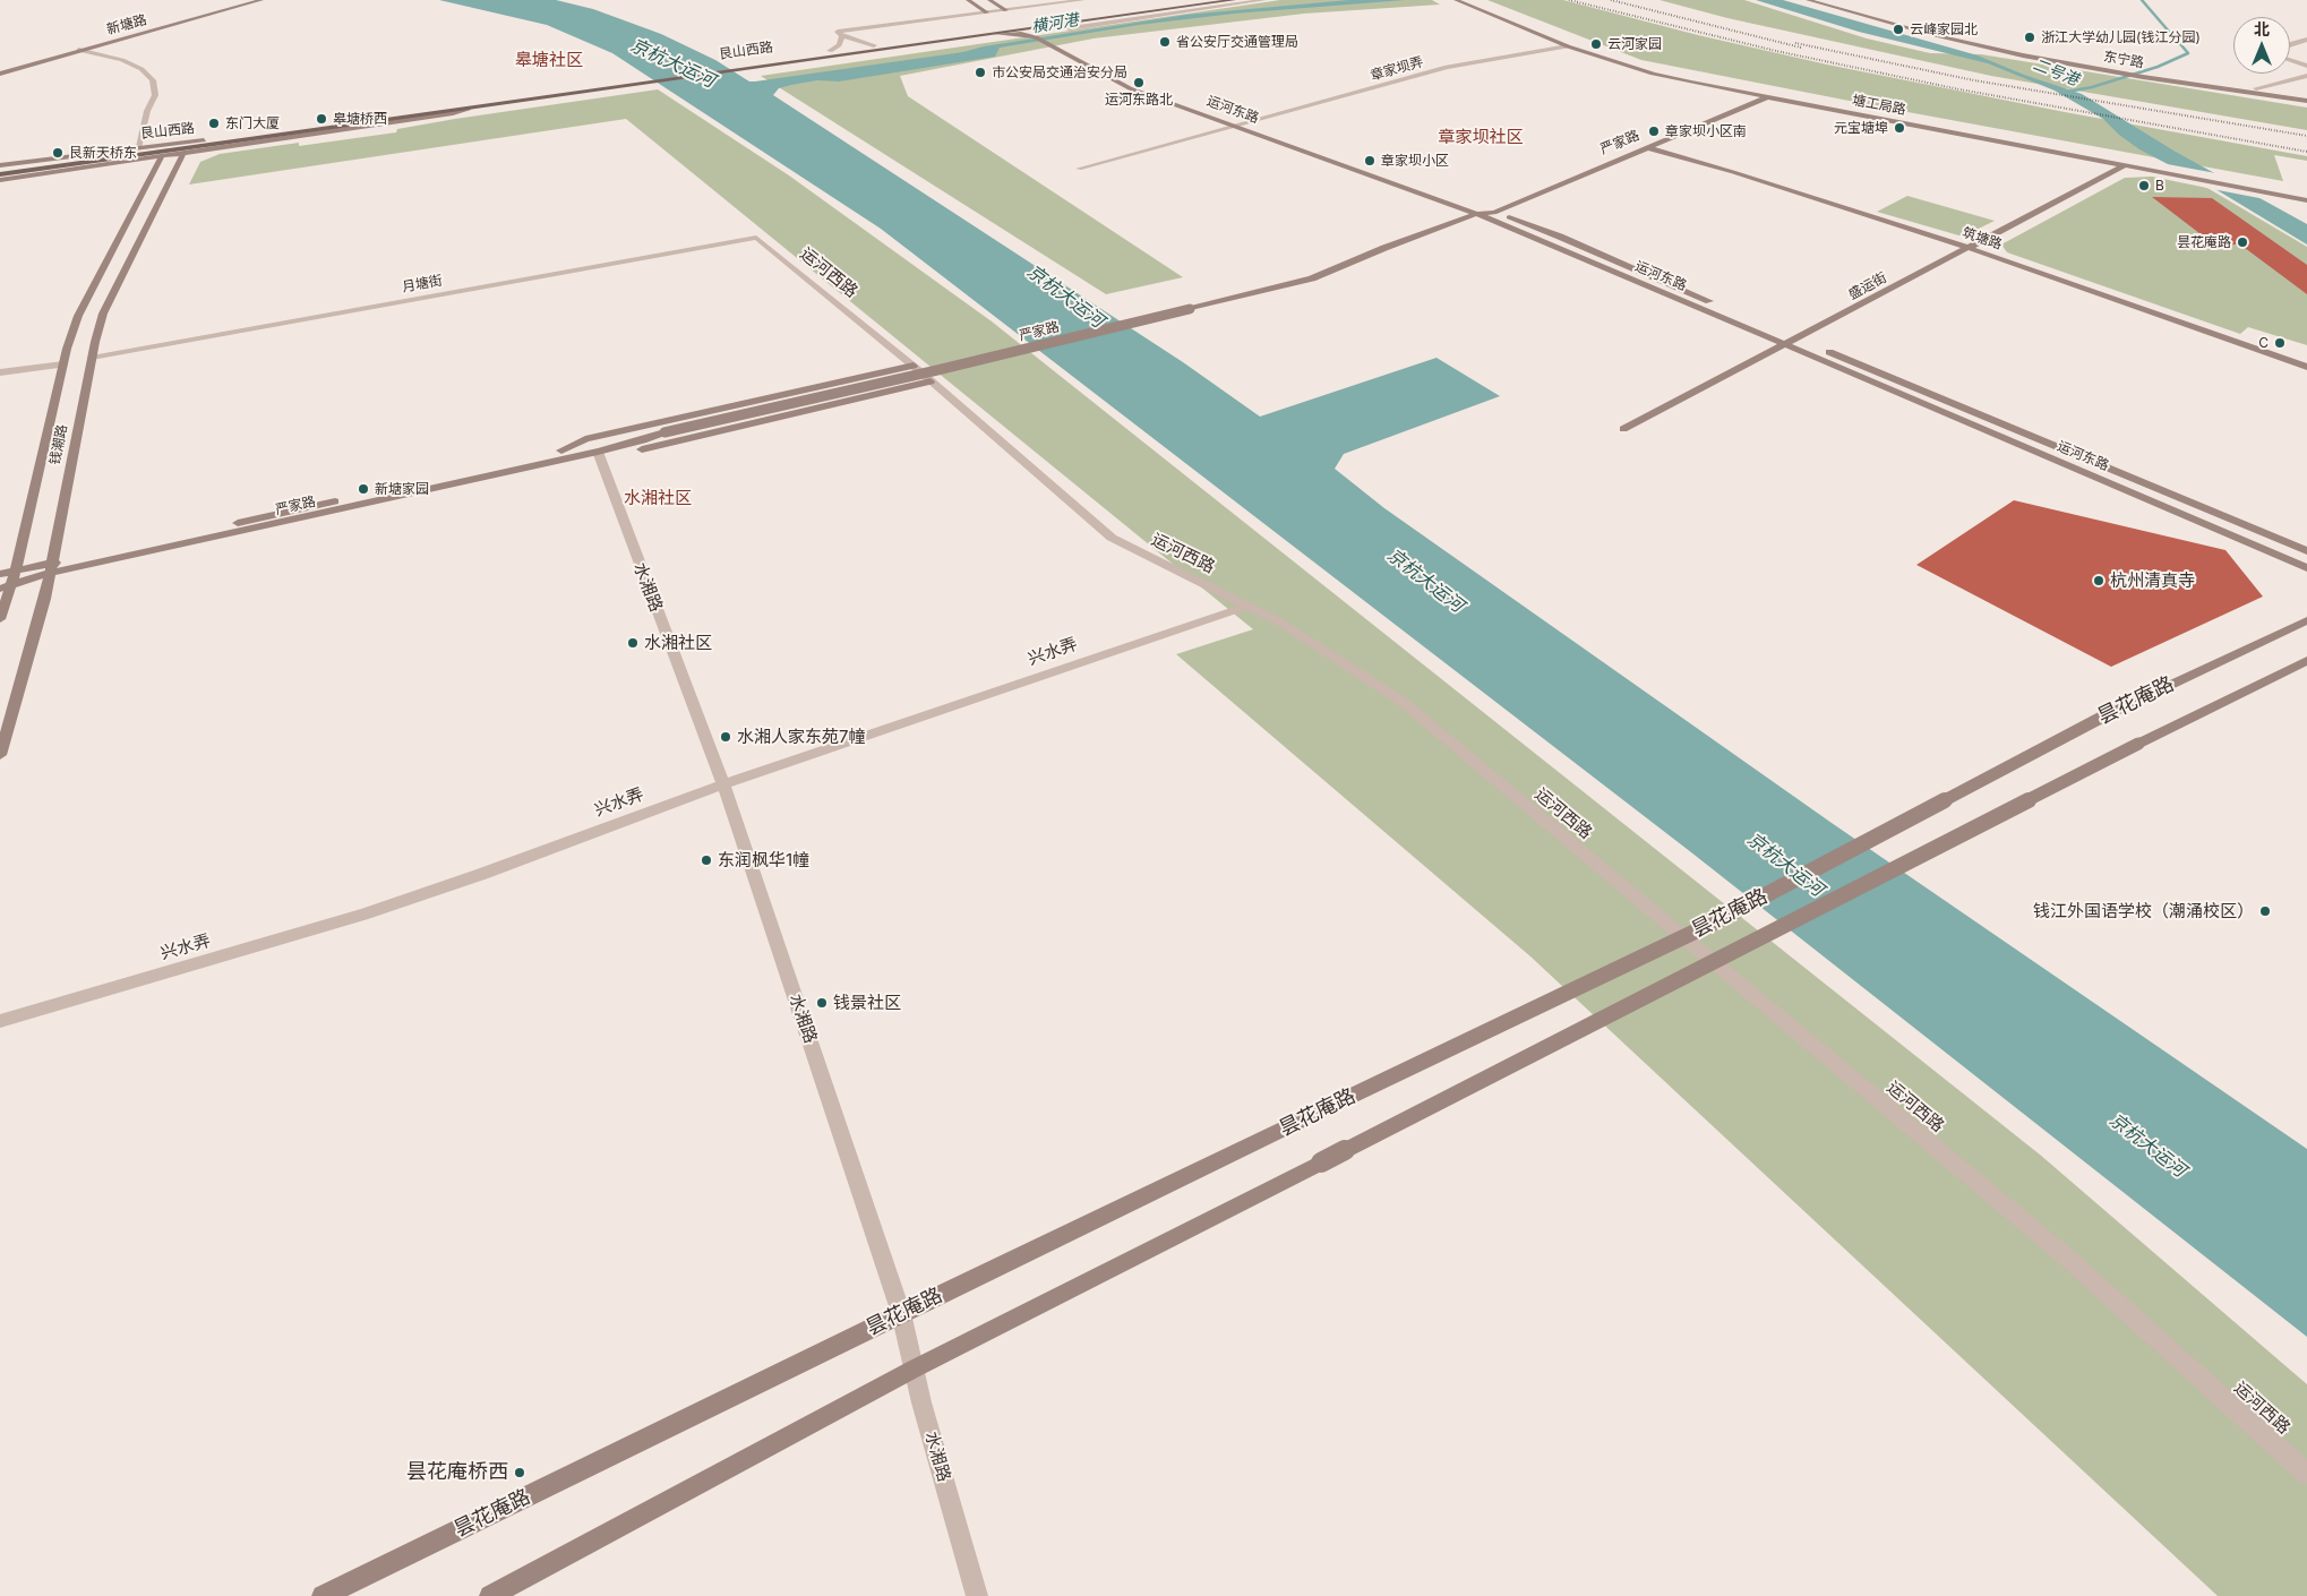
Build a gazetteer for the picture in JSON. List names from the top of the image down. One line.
{"streets":{"main road":["新塘路","艮山西路","东宁路","塘工局路","运河东路","严家路","筑塘路","盛运街","钱潮路","昙花庵路"],"street":["章家坝弄","运河西路","月塘街","水湘路","兴水弄"]},"crossings":[["艮山西路","运河东路"],["艮山西路","钱潮路"],["章家坝弄","塘工局路"],["章家坝弄","运河东路"],["塘工局路","严家路"],["塘工局路","盛运街"],["运河东路","严家路"],["运河东路","盛运街"],["严家路","筑塘路"],["严家路","运河西路"],["严家路","钱潮路"],["严家路","水湘路"],["筑塘路","盛运街"],["运河西路","月塘街"],["运河西路","兴水弄"],["月塘街","钱潮路"],["水湘路","兴水弄"],["水湘路","昙花庵路"]],"districts":["皋塘社区","章家坝社区","水湘社区"],"water":["横河港","京杭大运河","二号港"],"places":["云峰家园北","浙江大学幼儿园(钱江分园)","省公安厅交通管理局","云河家园","市公安局交通治安分局","运河东路北","皋塘桥西","东门大厦","元宝塘埠","章家坝小区南","艮新天桥东","章家坝小区","B","昙花庵路","C","新塘家园","杭州清真寺","水湘社区","水湘人家东苑7幢","东润枫华1幢","钱江外国语学校（潮涌校区）","钱景社区","昙花庵桥西"],"north":"top"}
